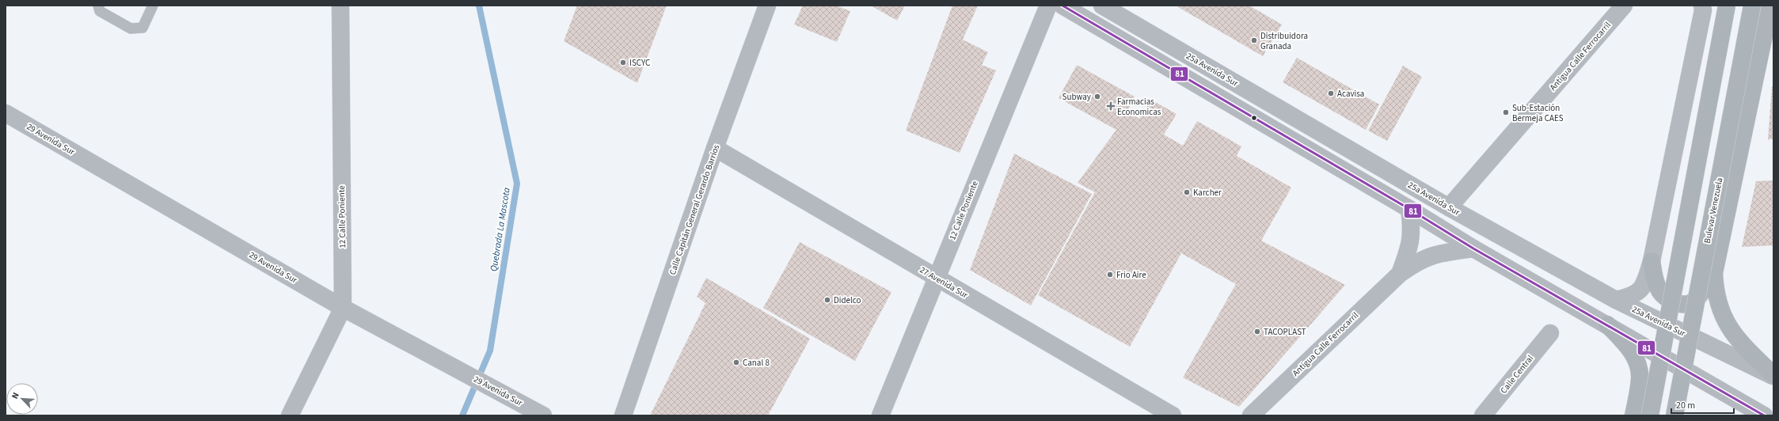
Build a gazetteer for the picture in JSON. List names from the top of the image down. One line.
{"streets":{"highway":["Bulevar Venezuela"],"street":["Antigua Calle Ferrocarril","25a Avenida Sur","29 Avenida Sur","Calle Capitán General Gerardo Barrios","12 Calle Poniente","27 Avenida Sur","Calle Central"]},"crossings":[["Antigua Calle Ferrocarril","25a Avenida Sur"],["29 Avenida Sur","12 Calle Poniente"],["Calle Capitán General Gerardo Barrios","27 Avenida Sur"],["12 Calle Poniente","27 Avenida Sur"]],"water":["Quebrada La Mascota"],"places":{"other":["Distribuidora Granada","ISCYC","Acavisa","Subway","Sub-Estación Bermeja CAES","Karcher","Frio Aire","Didelco","TACOPLAST","Canal 8"],"health":["Farmacias Economicas"]},"lines":["transit line 81"],"scale_bar":"20 m","north":"top left"}
